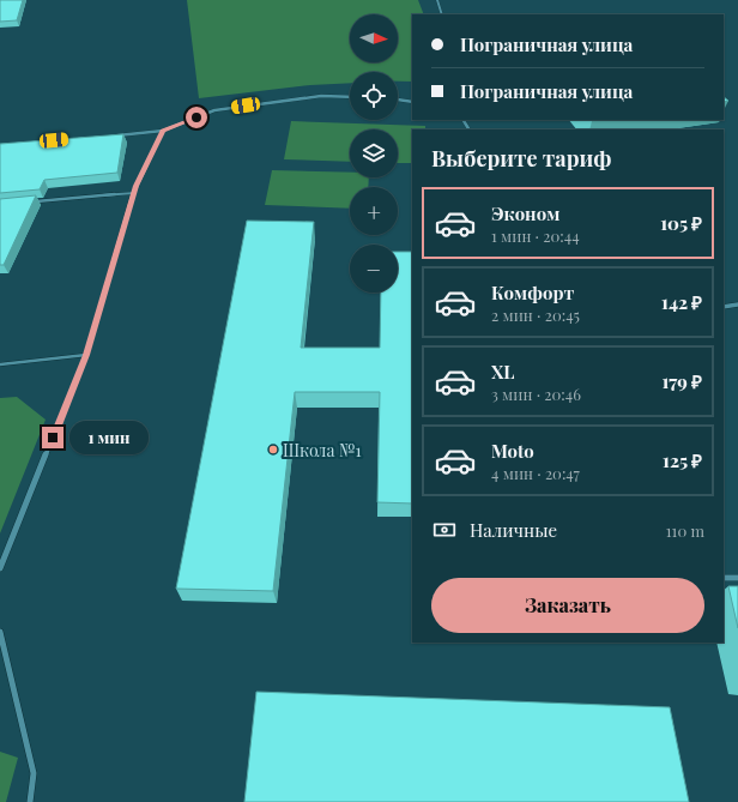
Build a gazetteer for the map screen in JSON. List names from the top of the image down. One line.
{"places":["Школа №1"],"north":"right","page":{"map_buttons":["+","−"],"banner":["Пограничная улица","Пограничная улица"],"heading":"Выберите тариф","list":[{"name":"Эконом","note":"1 мин · 20:44","value":"105 ₽"},{"name":"Комфорт","note":"2 мин · 20:45","value":"142 ₽"},{"name":"XL","note":"3 мин · 20:46","value":"179 ₽"},{"name":"Moto","note":"4 мин · 20:47","value":"125 ₽"}],"bubble":"1 мин","pay":["Наличные","110 m"],"buttons":"Заказать"}}
